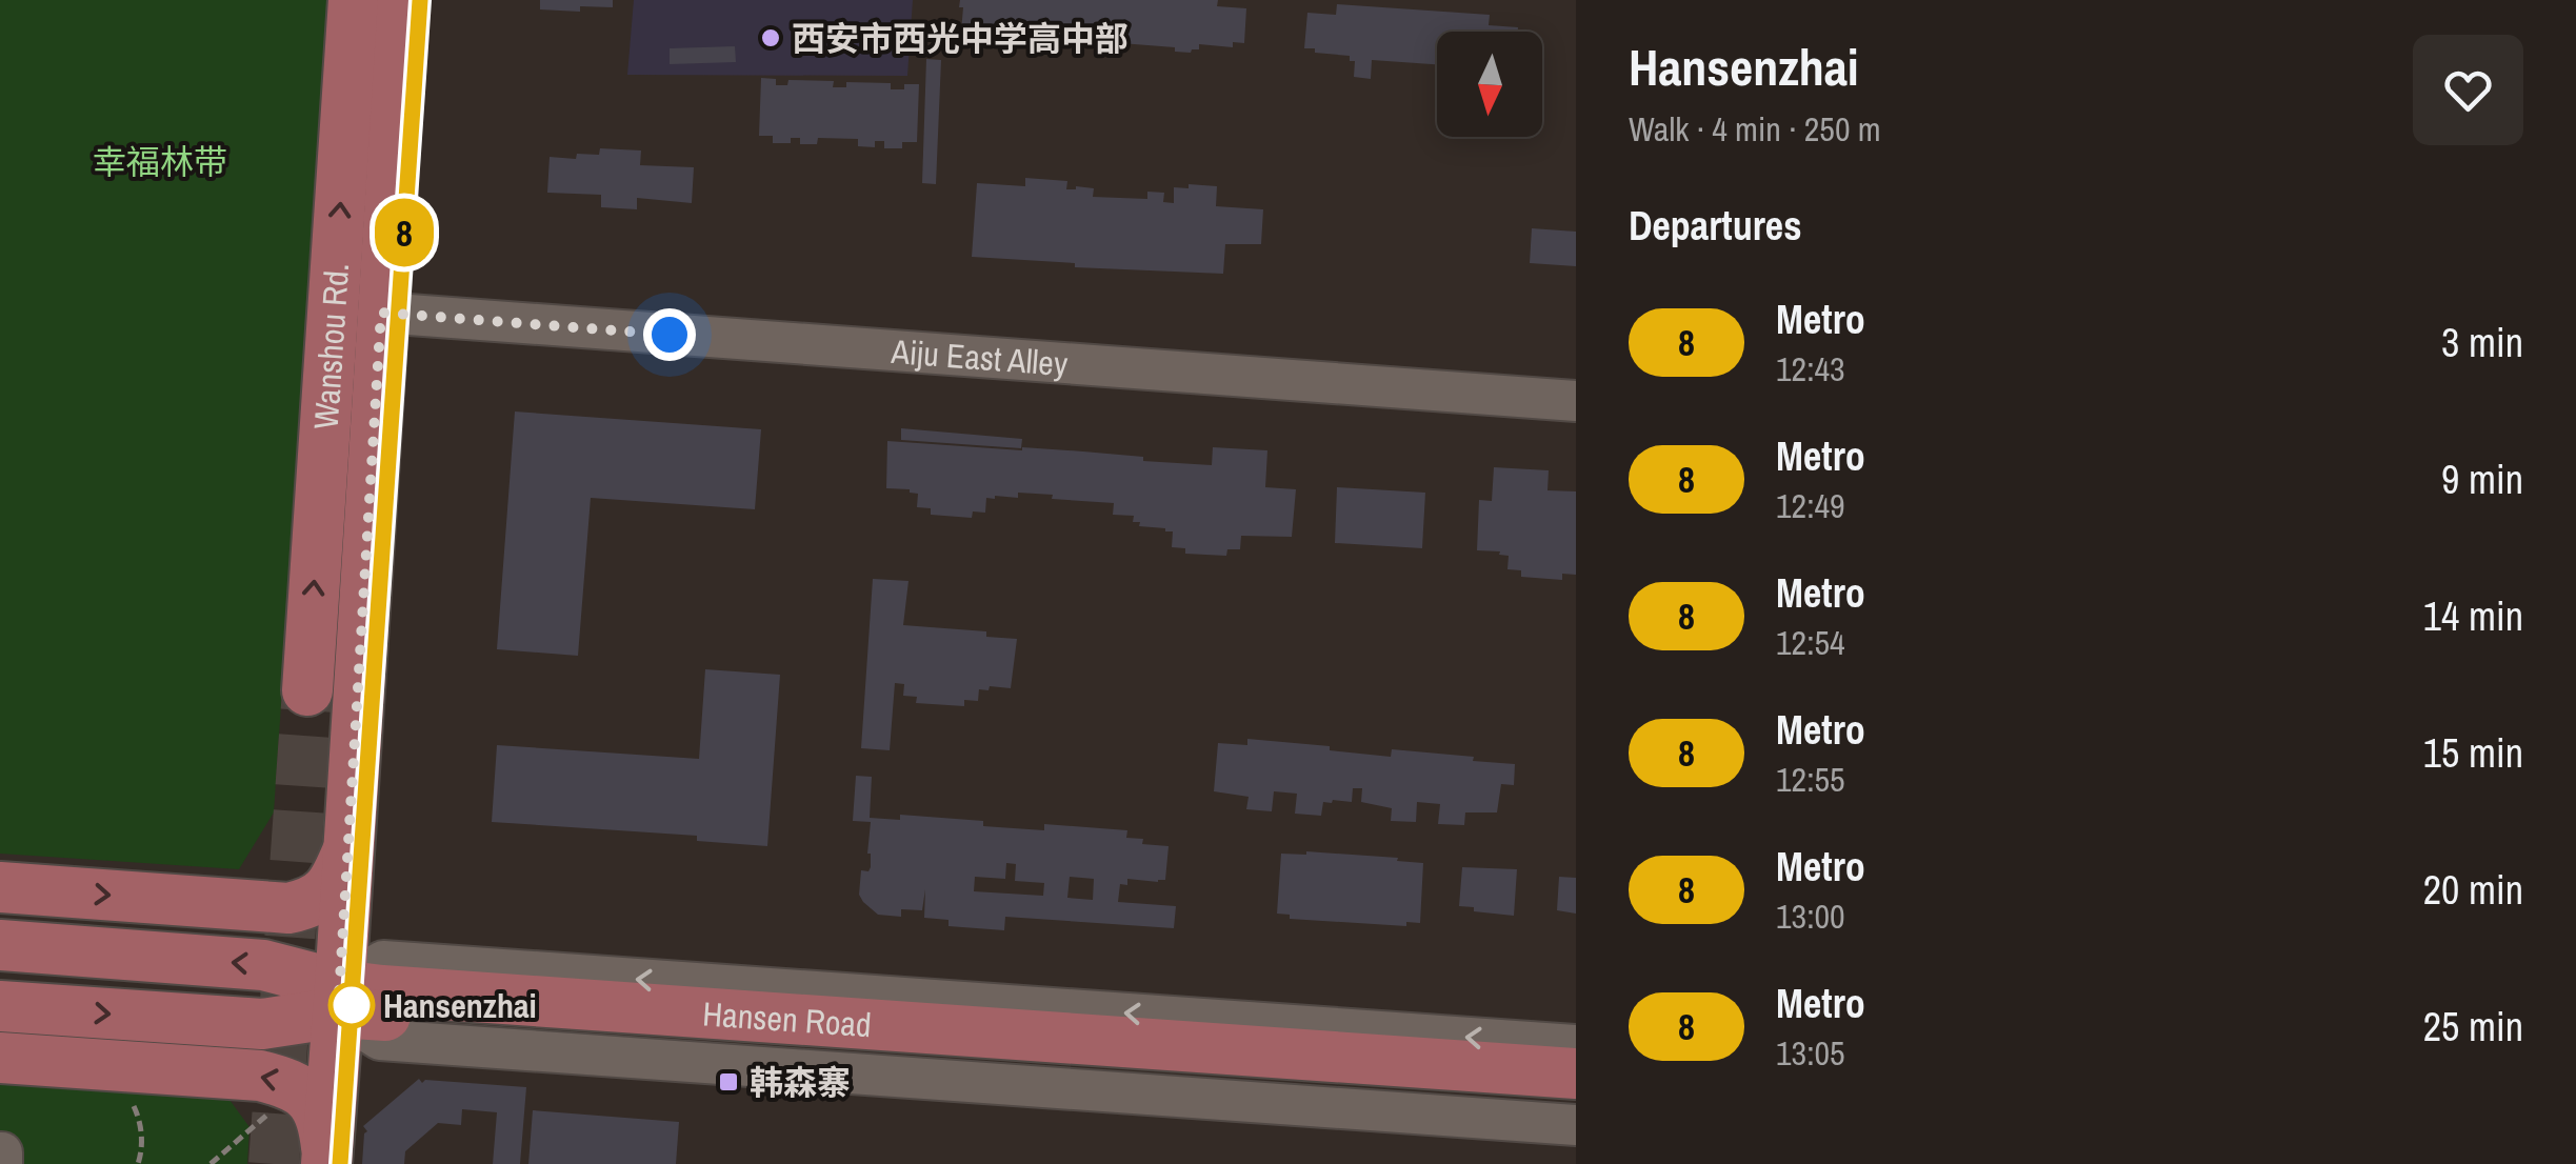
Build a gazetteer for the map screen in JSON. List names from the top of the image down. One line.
{"streets":{"main road":["Wanshou Rd.","Hansen Road"],"street":["Aiju East Alley"]},"parks":["幸福林带"],"places":{"other":["西安市西光中学高中部","Hansenzhai"],"transit":["韩森寨"]},"lines":["metro line 8"],"north":"bottom","page":{"on_map":"8","heading":[["Hansenzhai","Walk · 4 min · 250 m"],"Departures"],"list":[{"mark":"8","name":"Metro","note":"12:43","value":"3 min"},{"mark":"8","name":"Metro","note":"12:49","value":"9 min"},{"mark":"8","name":"Metro","note":"12:54","value":"14 min"},{"mark":"8","name":"Metro","note":"12:55","value":"15 min"},{"mark":"8","name":"Metro","note":"13:00","value":"20 min"},{"mark":"8","name":"Metro","note":"13:05","value":"25 min"}]}}
